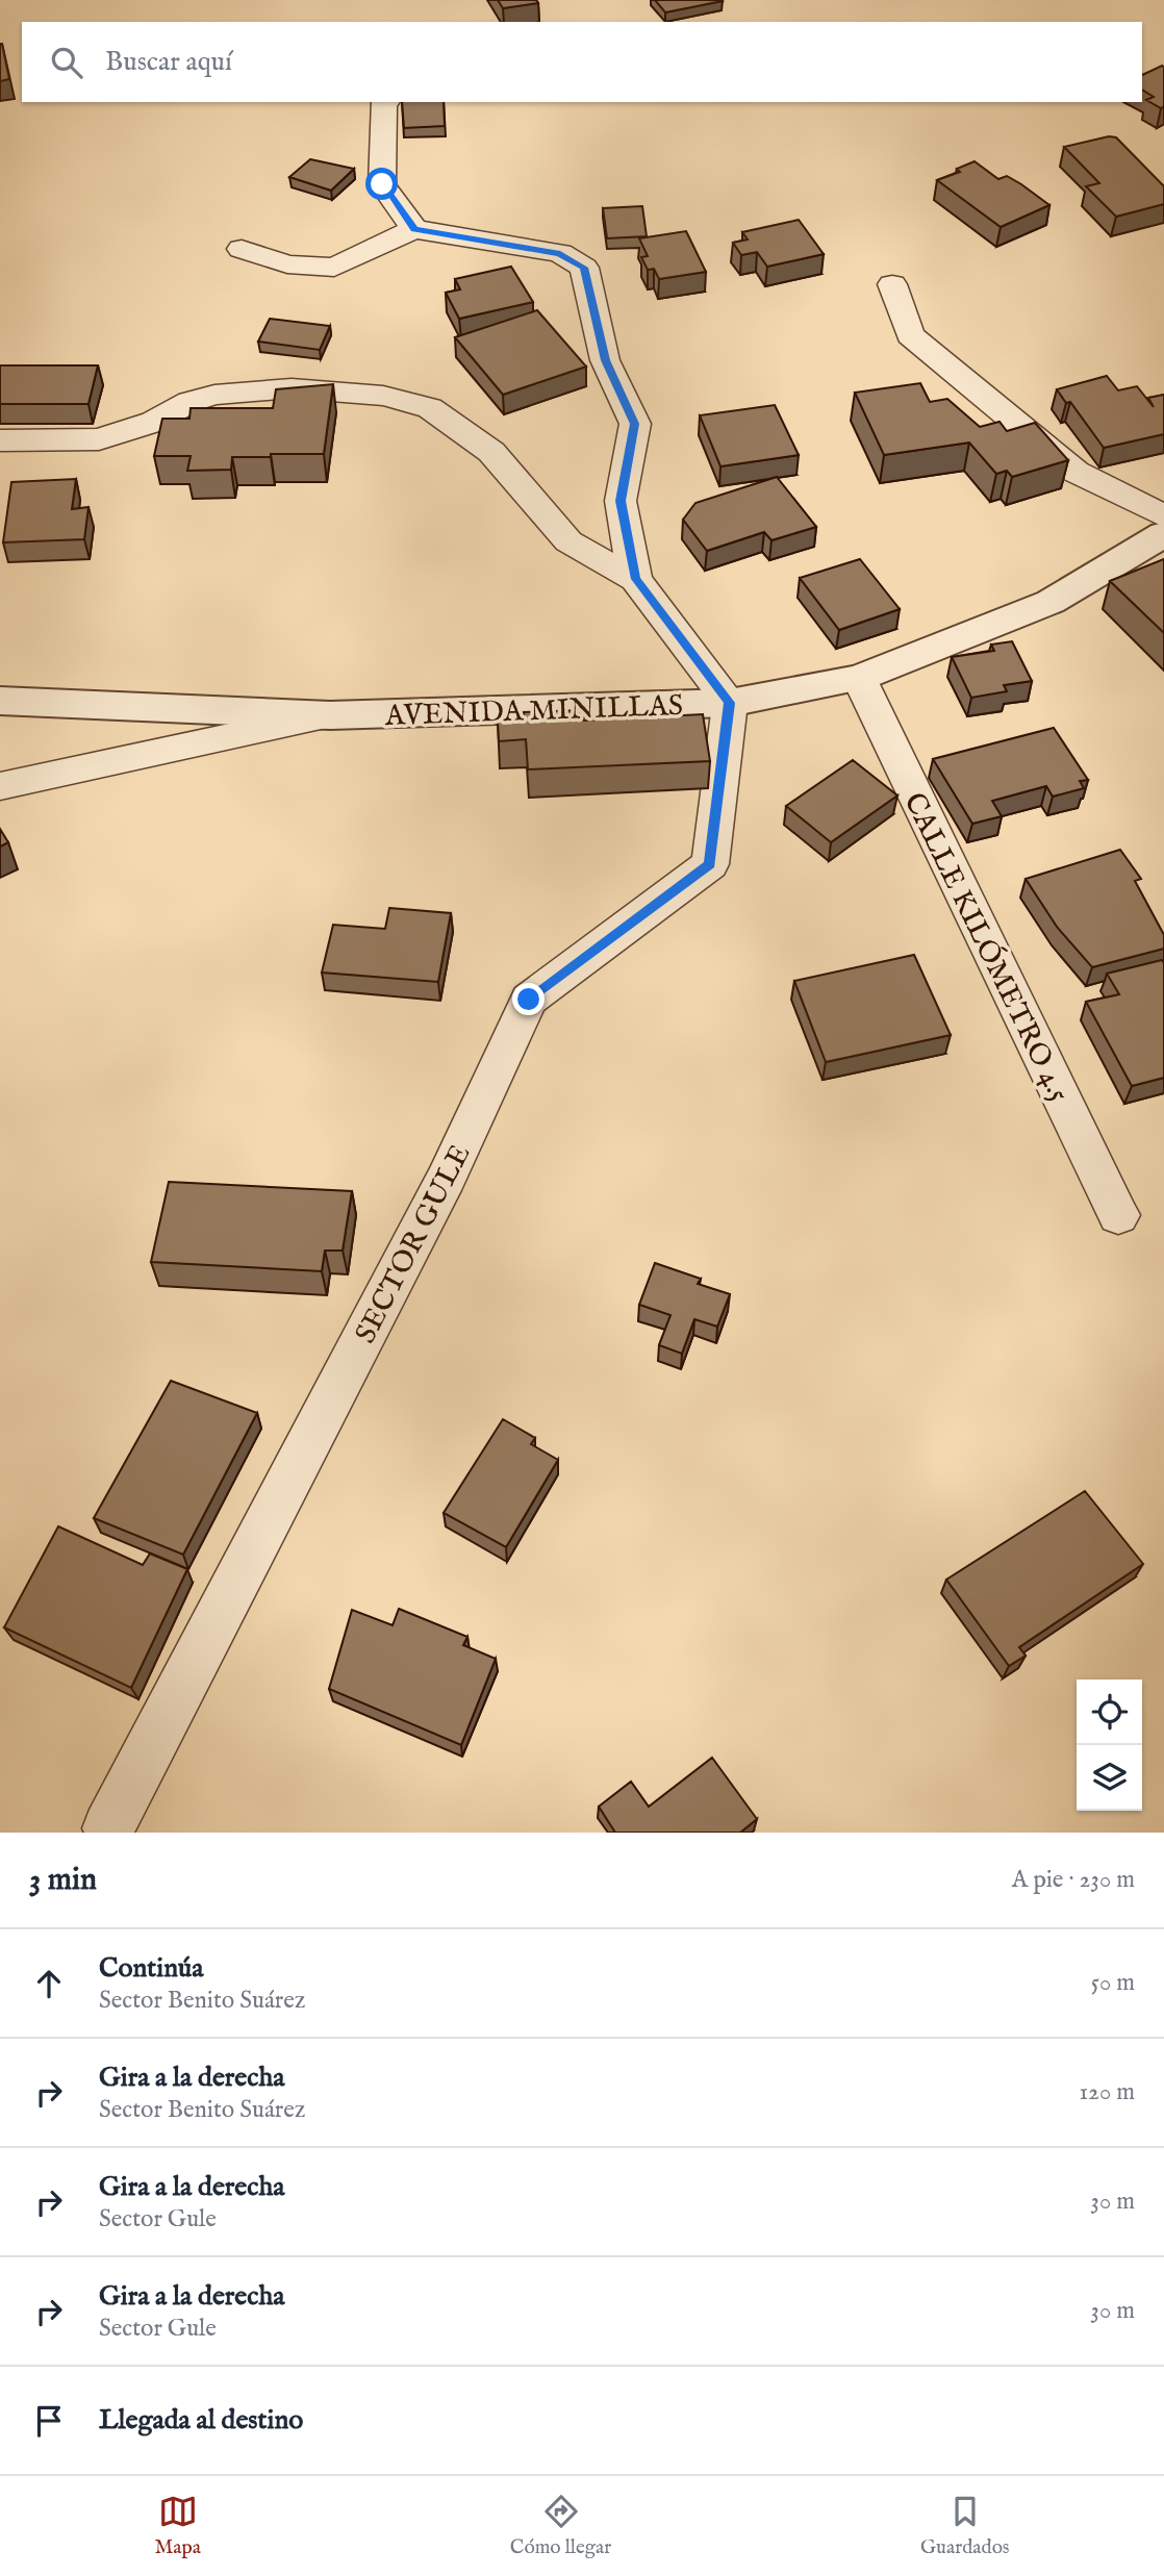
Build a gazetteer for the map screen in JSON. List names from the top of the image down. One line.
{"streets":{"street":["AVENIDA MINILLAS","CALLE KILÓMETRO 4.5","SECTOR GULE"]},"crossings":[["AVENIDA MINILLAS","CALLE KILÓMETRO 4.5"],["AVENIDA MINILLAS","SECTOR GULE"]],"page":{"search":"Buscar aquí","heading":["3 min","A pie · 230 m"],"list":[["Continúa","Sector Benito Suárez","50 m"],["Gira a la derecha","Sector Benito Suárez","120 m"],["Gira a la derecha","Sector Gule","30 m"],["Gira a la derecha","Sector Gule","30 m"],"Llegada al destino"],"nav":["Mapa","Cómo llegar","Guardados"]}}
